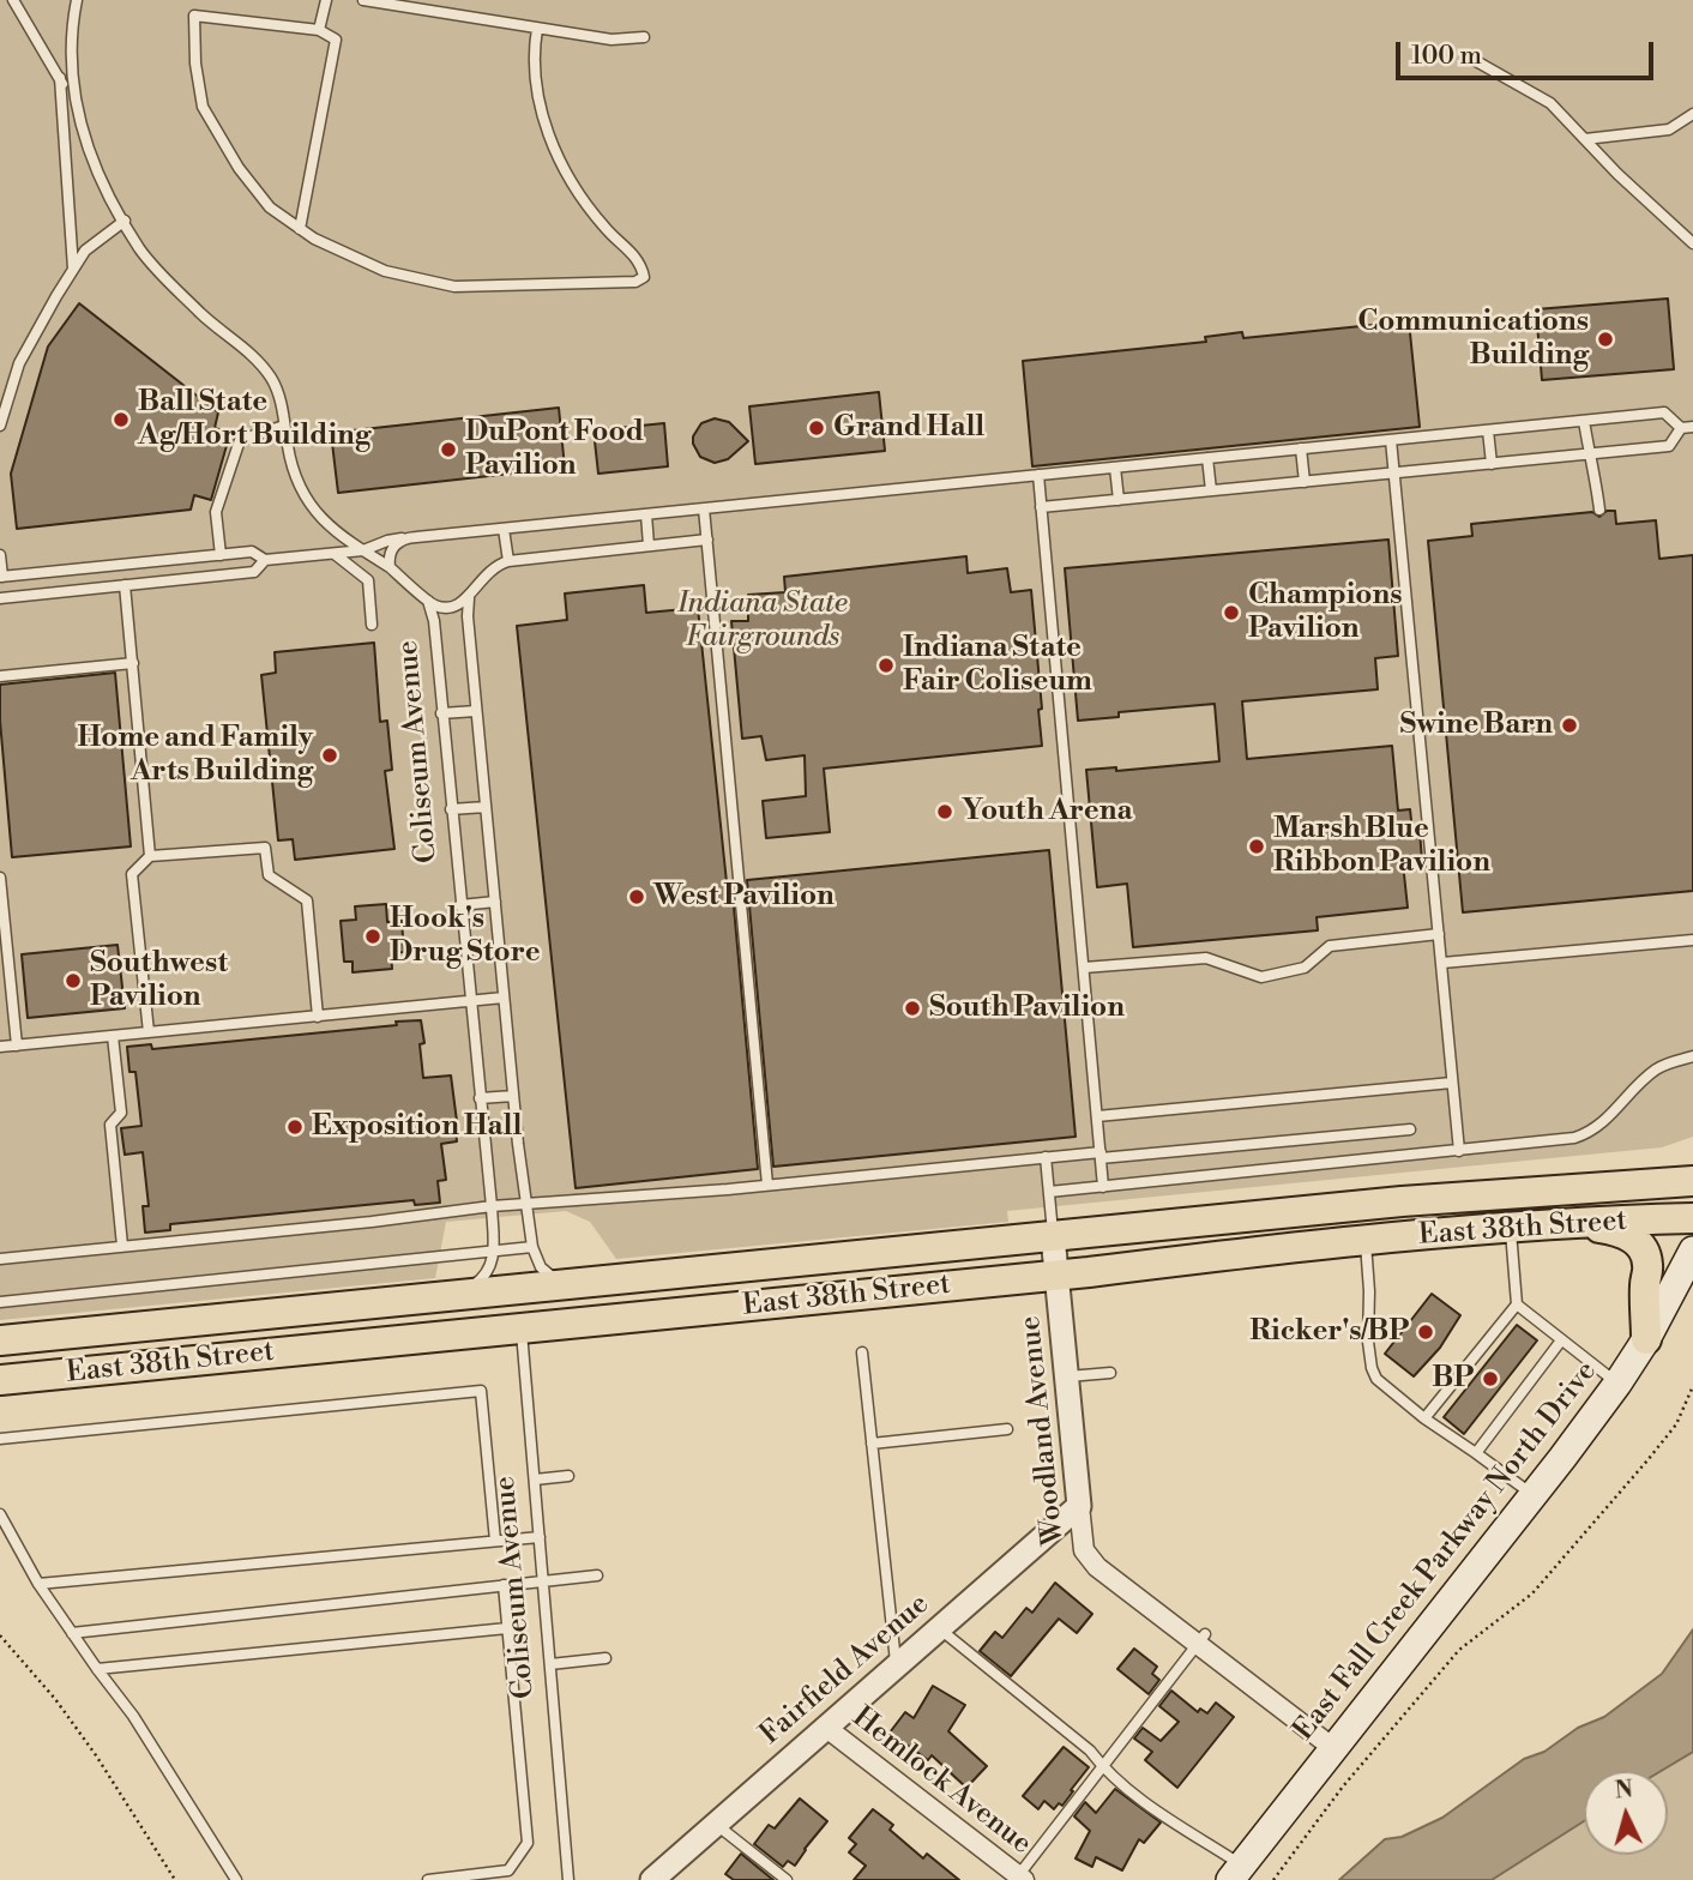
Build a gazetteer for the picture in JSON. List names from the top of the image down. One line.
{"streets":{"main road":["East 38th Street","East Fall Creek Parkway North Drive"],"street":["Woodland Avenue","Fairfield Avenue","Hemlock Avenue"],"lane":["Coliseum Avenue"]},"crossings":[["Coliseum Avenue","East 38th Street"],["East 38th Street","Woodland Avenue"],["Woodland Avenue","East Fall Creek Parkway North Drive"],["Woodland Avenue","Fairfield Avenue"],["Fairfield Avenue","Hemlock Avenue"]],"parks":["Indiana State Fairgrounds"],"places":["Communications Building","Ball State Ag/Hort Building","Grand Hall","DuPont Food Pavilion","Champions Pavilion","Indiana State Fair Coliseum","Swine Barn","Home and Family Arts Building","Youth Arena","Marsh Blue Ribbon Pavilion","West Pavilion","Hook's Drug Store","Southwest Pavilion","South Pavilion","Exposition Hall","Ricker's/BP","BP"],"scale_bar":"100 m","north":"top"}
